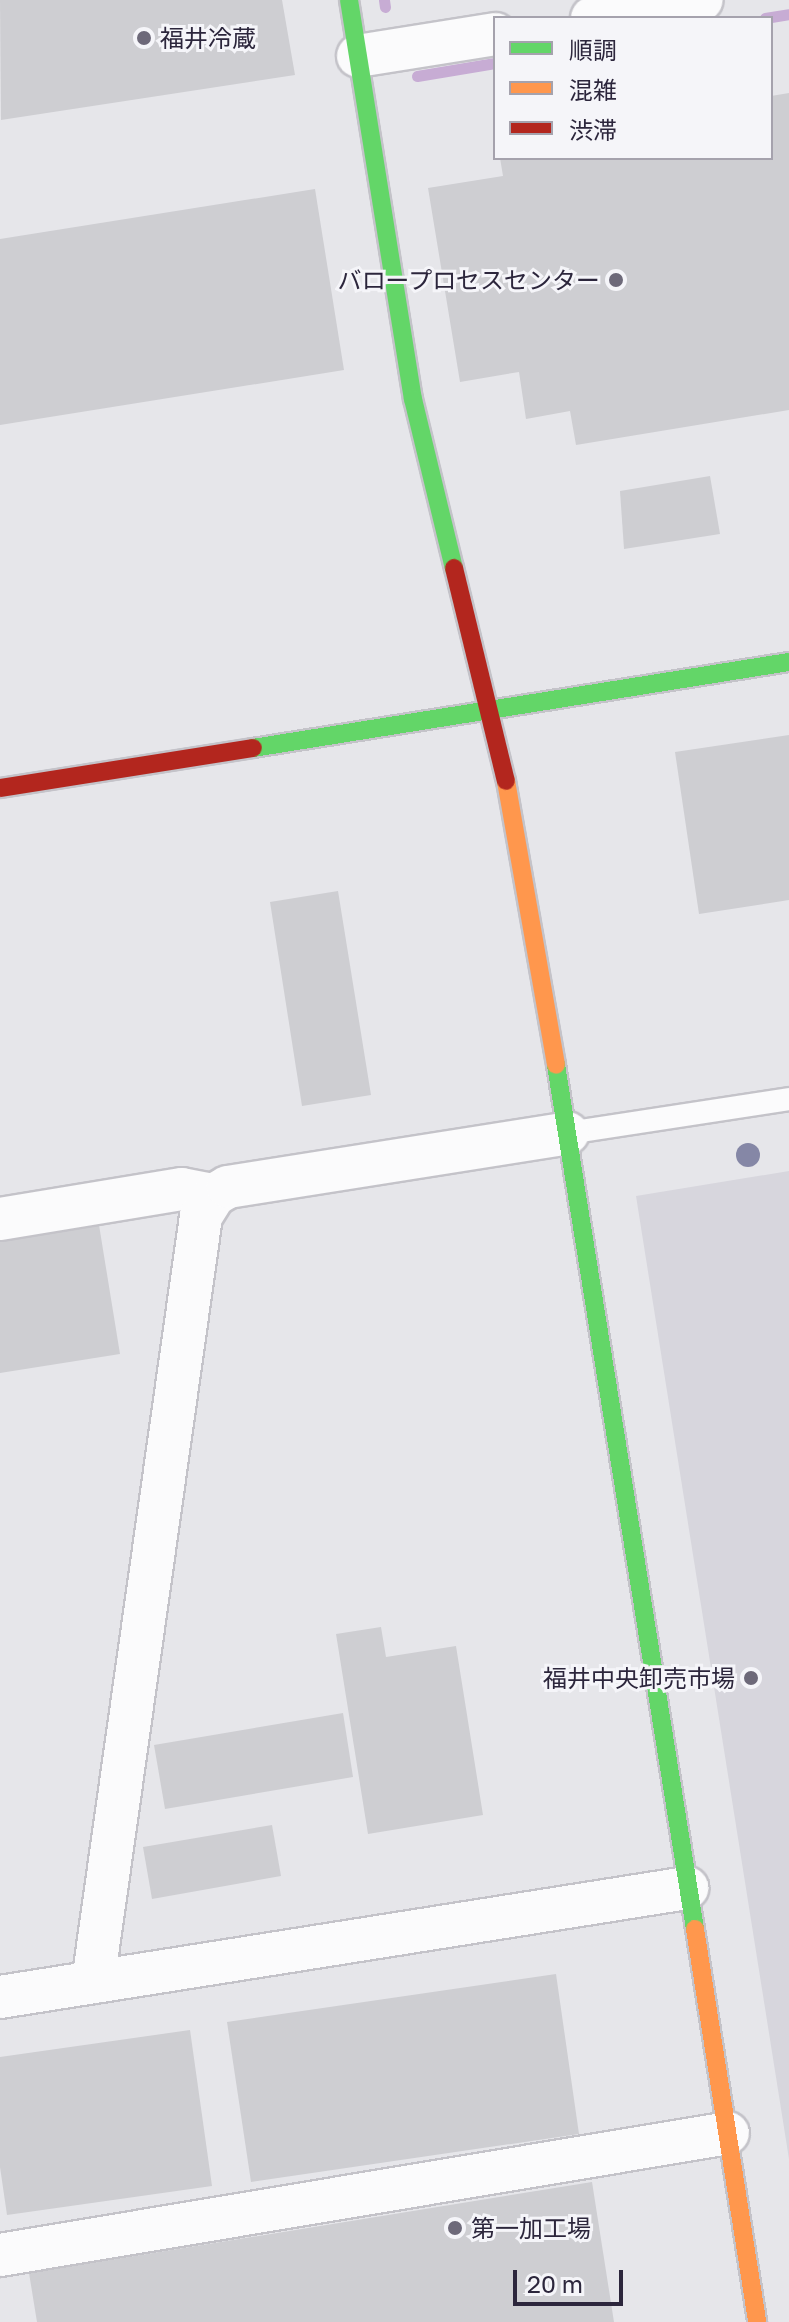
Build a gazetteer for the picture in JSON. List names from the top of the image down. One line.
{"places":["福井冷蔵","バロープロセスセンター","福井中央卸売市場","第一加工場"],"legend":["順調","混雑","渋滞"],"scale_bar":"20 m"}
